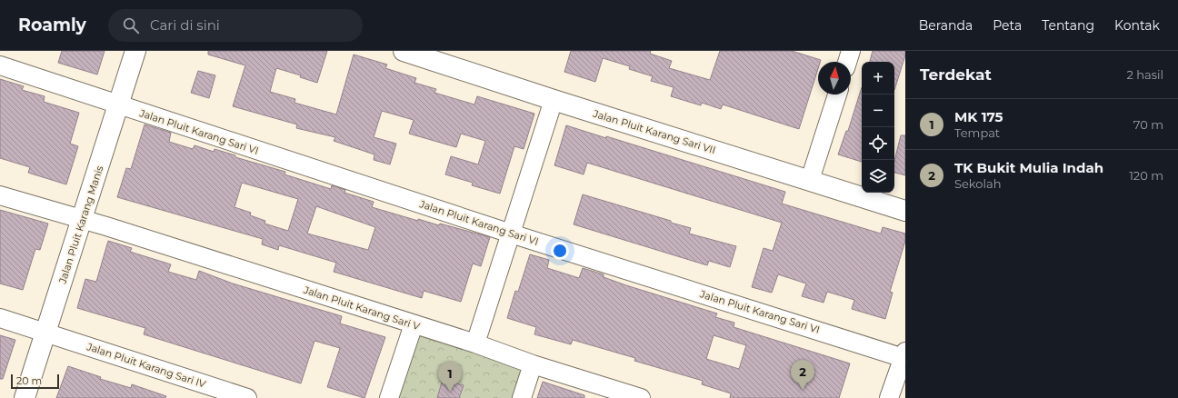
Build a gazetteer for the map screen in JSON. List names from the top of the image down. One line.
{"streets":{"street":["Jalan Pluit Karang Sari VI","Jalan Pluit Karang Sari VII","Jalan Pluit Karang Manis","Jalan Pluit Karang Sari V","Jalan Pluit Karang Sari IV"]},"crossings":[["Jalan Pluit Karang Sari VI","Jalan Pluit Karang Manis"],["Jalan Pluit Karang Manis","Jalan Pluit Karang Sari V"],["Jalan Pluit Karang Manis","Jalan Pluit Karang Sari IV"]],"scale_bar":"20 m","north":"top","page":{"header":"Roamly","search":"Cari di sini","nav":["Beranda","Peta","Tentang","Kontak"],"heading":["Terdekat","2 hasil"],"map_buttons":["+","−"],"list":[{"mark":"1","name":"MK 175","note":"Tempat","value":"70 m"},{"mark":"2","name":"TK Bukit Mulia Indah","note":"Sekolah","value":"120 m"}],"pins":["2","1"],"scale":"20 m"}}
